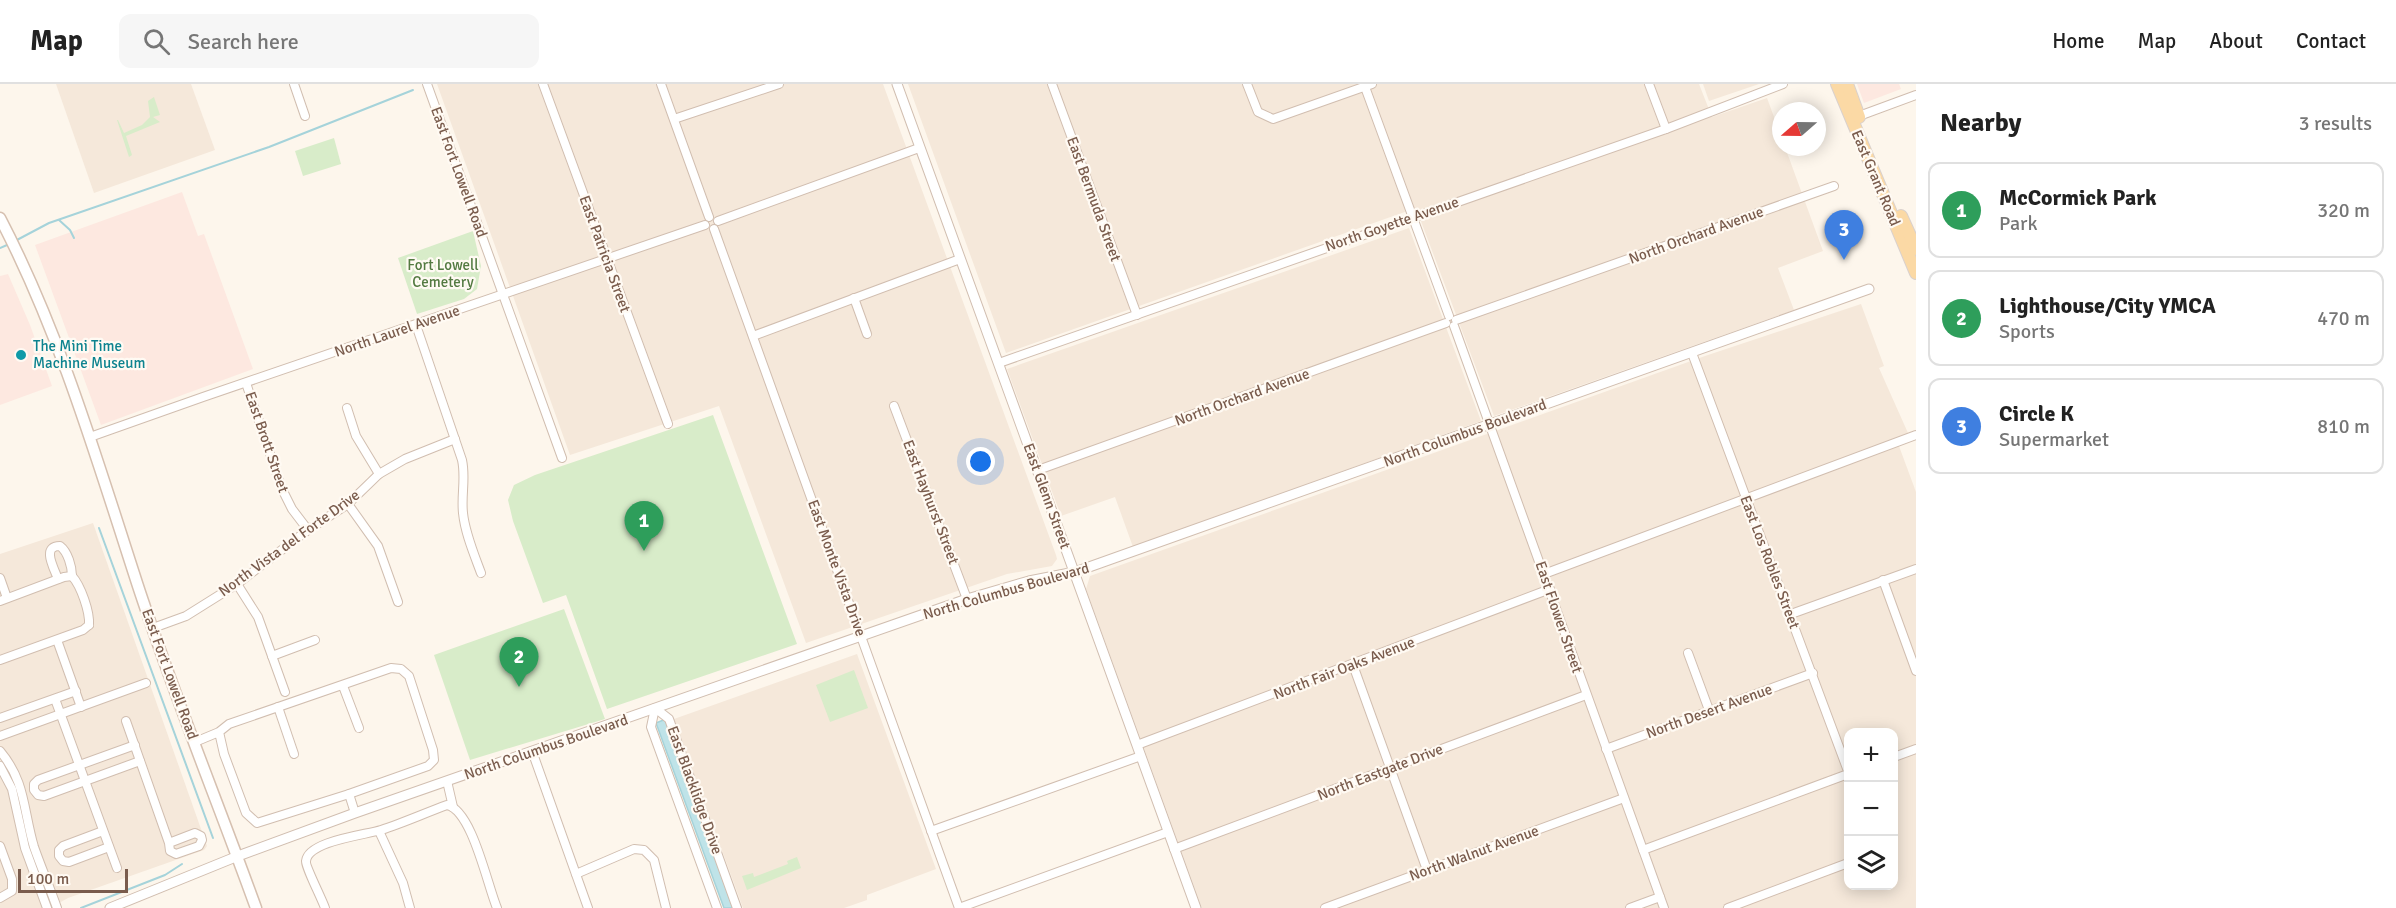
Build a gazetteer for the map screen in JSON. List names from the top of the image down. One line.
{"streets":{"main road":["East Fort Lowell Road","East Grant Road"],"street":["East Bermuda Street","North Goyette Avenue","North Orchard Avenue","East Patricia Street","North Laurel Avenue","North Columbus Boulevard","East Brott Street","East Glenn Street","East Hayhurst Street","North Vista del Forte Drive","East Los Robles Street","East Monte Vista Drive","East Flower Street","North Fair Oaks Avenue","North Desert Avenue","North Eastgate Drive","East Blacklidge Drive","North Walnut Avenue"]},"crossings":[["East Fort Lowell Road","North Laurel Avenue"],["East Fort Lowell Road","North Columbus Boulevard"],["East Fort Lowell Road","North Vista del Forte Drive"],["East Bermuda Street","North Goyette Avenue"],["North Goyette Avenue","East Glenn Street"],["North Goyette Avenue","East Flower Street"],["North Orchard Avenue","East Glenn Street"],["North Orchard Avenue","East Flower Street"],["East Patricia Street","North Laurel Avenue"],["North Laurel Avenue","East Brott Street"],["North Laurel Avenue","East Monte Vista Drive"],["North Columbus Boulevard","East Glenn Street"],["North Columbus Boulevard","East Hayhurst Street"],["North Columbus Boulevard","East Los Robles Street"],["North Columbus Boulevard","East Monte Vista Drive"],["North Columbus Boulevard","East Flower Street"],["North Columbus Boulevard","East Blacklidge Drive"],["East Brott Street","North Vista del Forte Drive"],["East Glenn Street","North Fair Oaks Avenue"],["East Glenn Street","North Eastgate Drive"],["East Los Robles Street","North Desert Avenue"],["East Flower Street","North Fair Oaks Avenue"],["East Flower Street","North Desert Avenue"],["East Flower Street","North Eastgate Drive"],["East Flower Street","North Walnut Avenue"]],"parks":["Fort Lowell Cemetery"],"places":["The Mini Time Machine Museum"],"scale_bar":"100 m","north":"left","page":{"header":"Map","search":"Search here","nav":["Home","Map","About","Contact"],"heading":["Nearby","3 results"],"list":[{"mark":"1","name":"McCormick Park","note":"Park","value":"320 m"},{"mark":"2","name":"Lighthouse/City YMCA","note":"Sports","value":"470 m"},{"mark":"3","name":"Circle K","note":"Supermarket","value":"810 m"}],"pins":["3","1","2"],"map_buttons":["+","−"],"scale":"100 m"}}
